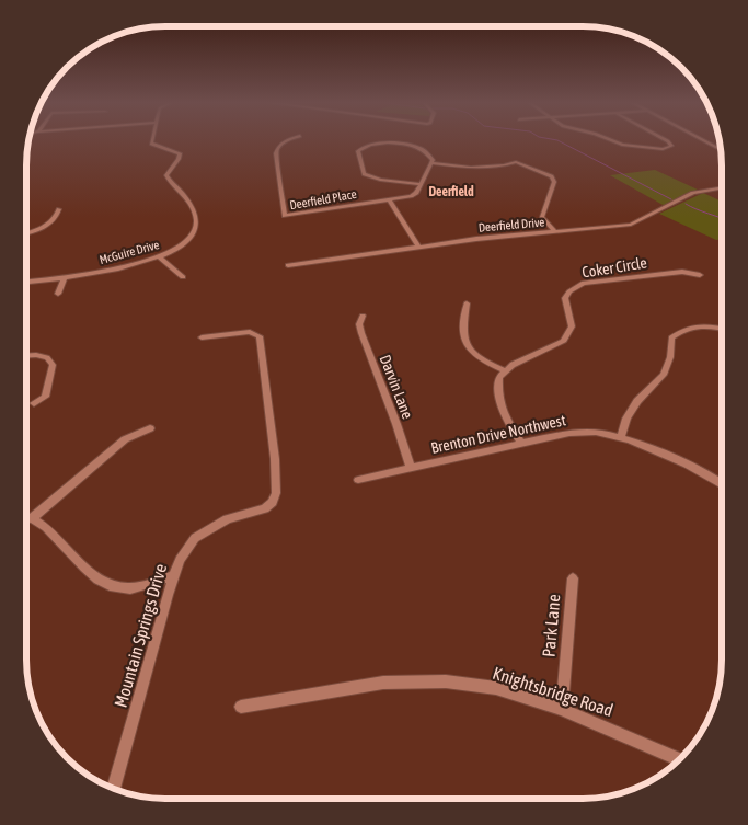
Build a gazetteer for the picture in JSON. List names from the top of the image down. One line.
{"streets":{"street":["Deerfield Place","Deerfield Drive","McGuire Drive","Coker Circle","Darvin Lane","Brenton Drive Northwest","Park Lane","Mountain Springs Drive","Knightsbridge Road"]},"crossings":[["Darvin Lane","Brenton Drive Northwest"],["Park Lane","Knightsbridge Road"]],"districts":["Deerfield"]}
